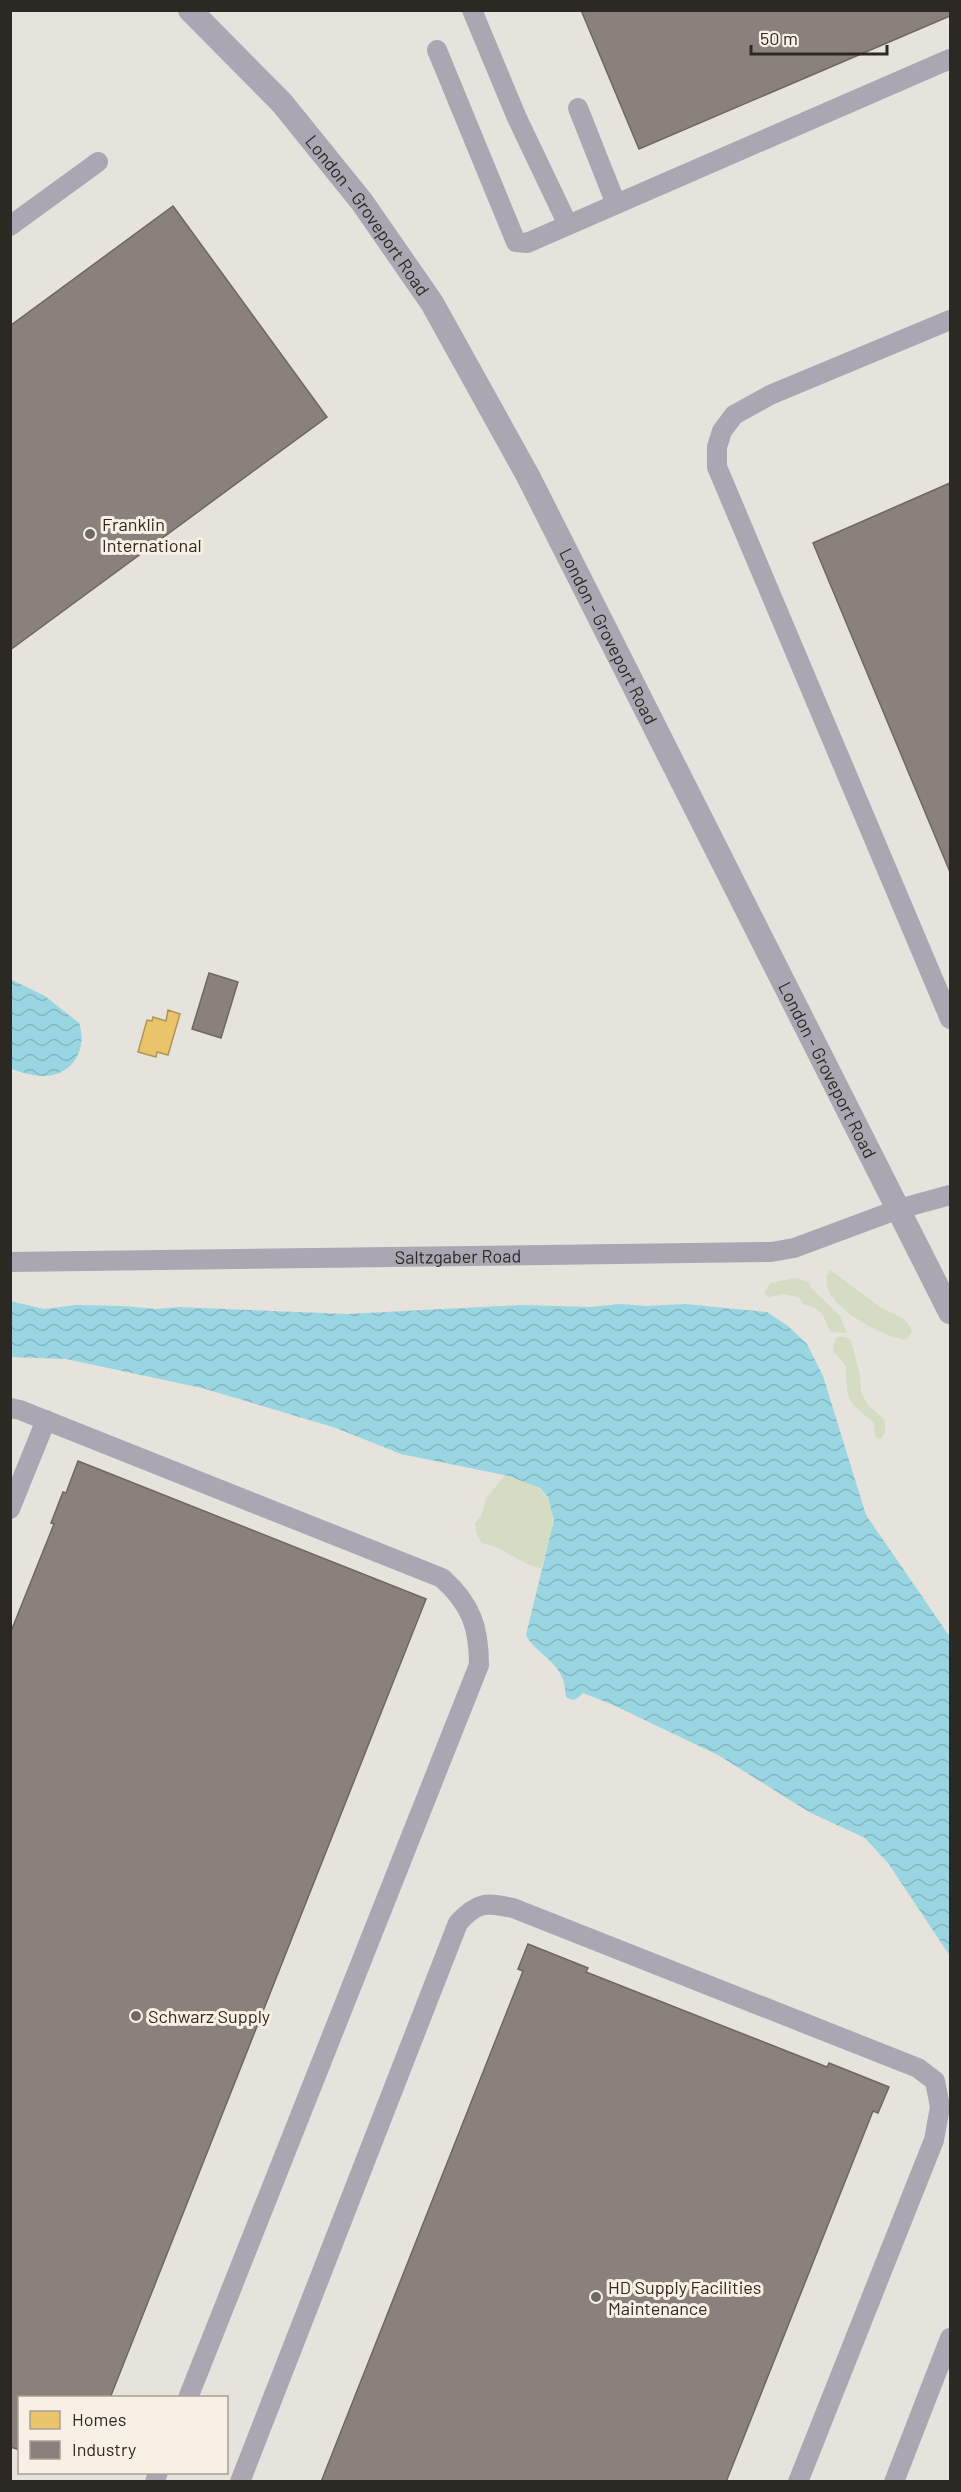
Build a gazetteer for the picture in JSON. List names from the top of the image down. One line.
{"streets":{"main road":["London - Groveport Road"],"street":["Saltzgaber Road"]},"crossings":[["London - Groveport Road","Saltzgaber Road"]],"places":["Franklin International","Schwarz Supply","HD Supply Facilities Maintenance"],"legend":["Homes","Industry"],"scale_bar":"50 m"}
